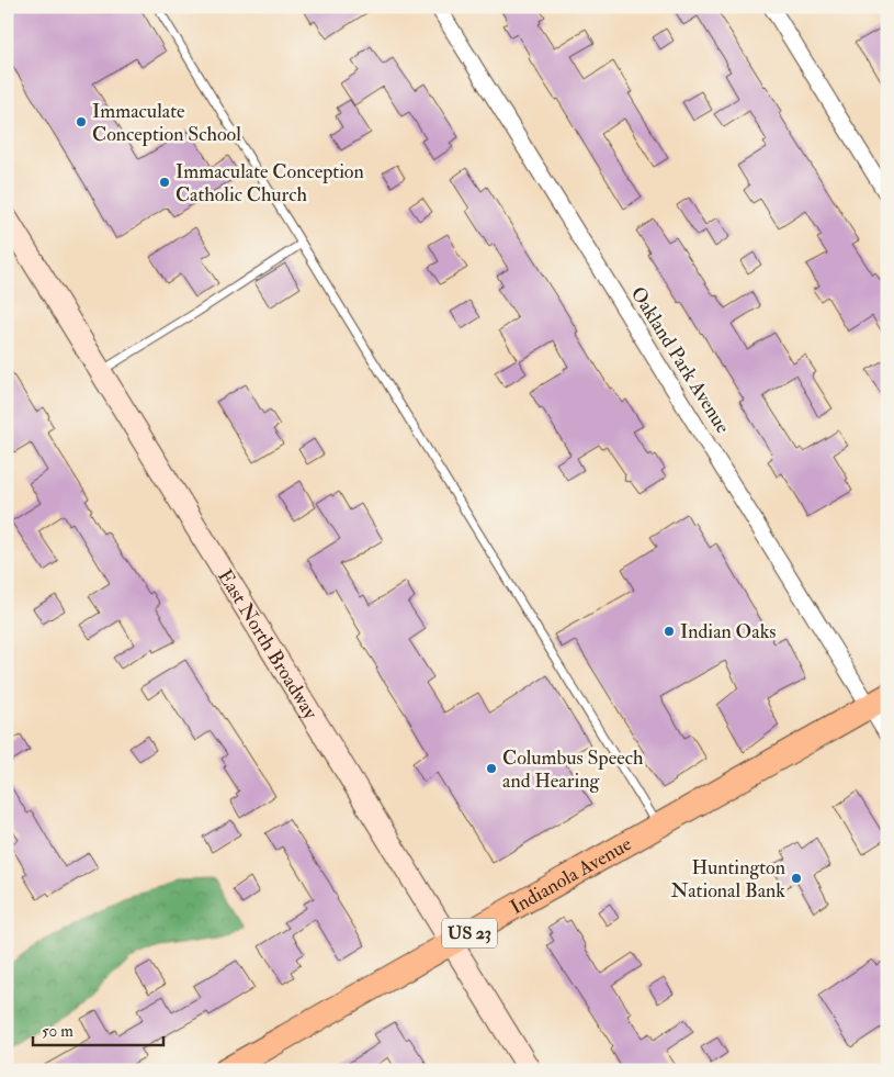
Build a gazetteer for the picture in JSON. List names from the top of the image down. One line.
{"streets":{"main road":["East North Broadway","Indianola Avenue","US 23"],"street":["Oakland Park Avenue"]},"crossings":[["Oakland Park Avenue","Indianola Avenue"],["East North Broadway","Indianola Avenue"]],"places":["Immaculate Conception School","Immaculate Conception Catholic Church","Indian Oaks","Columbus Speech and Hearing","Huntington National Bank"],"scale_bar":"50 m"}
